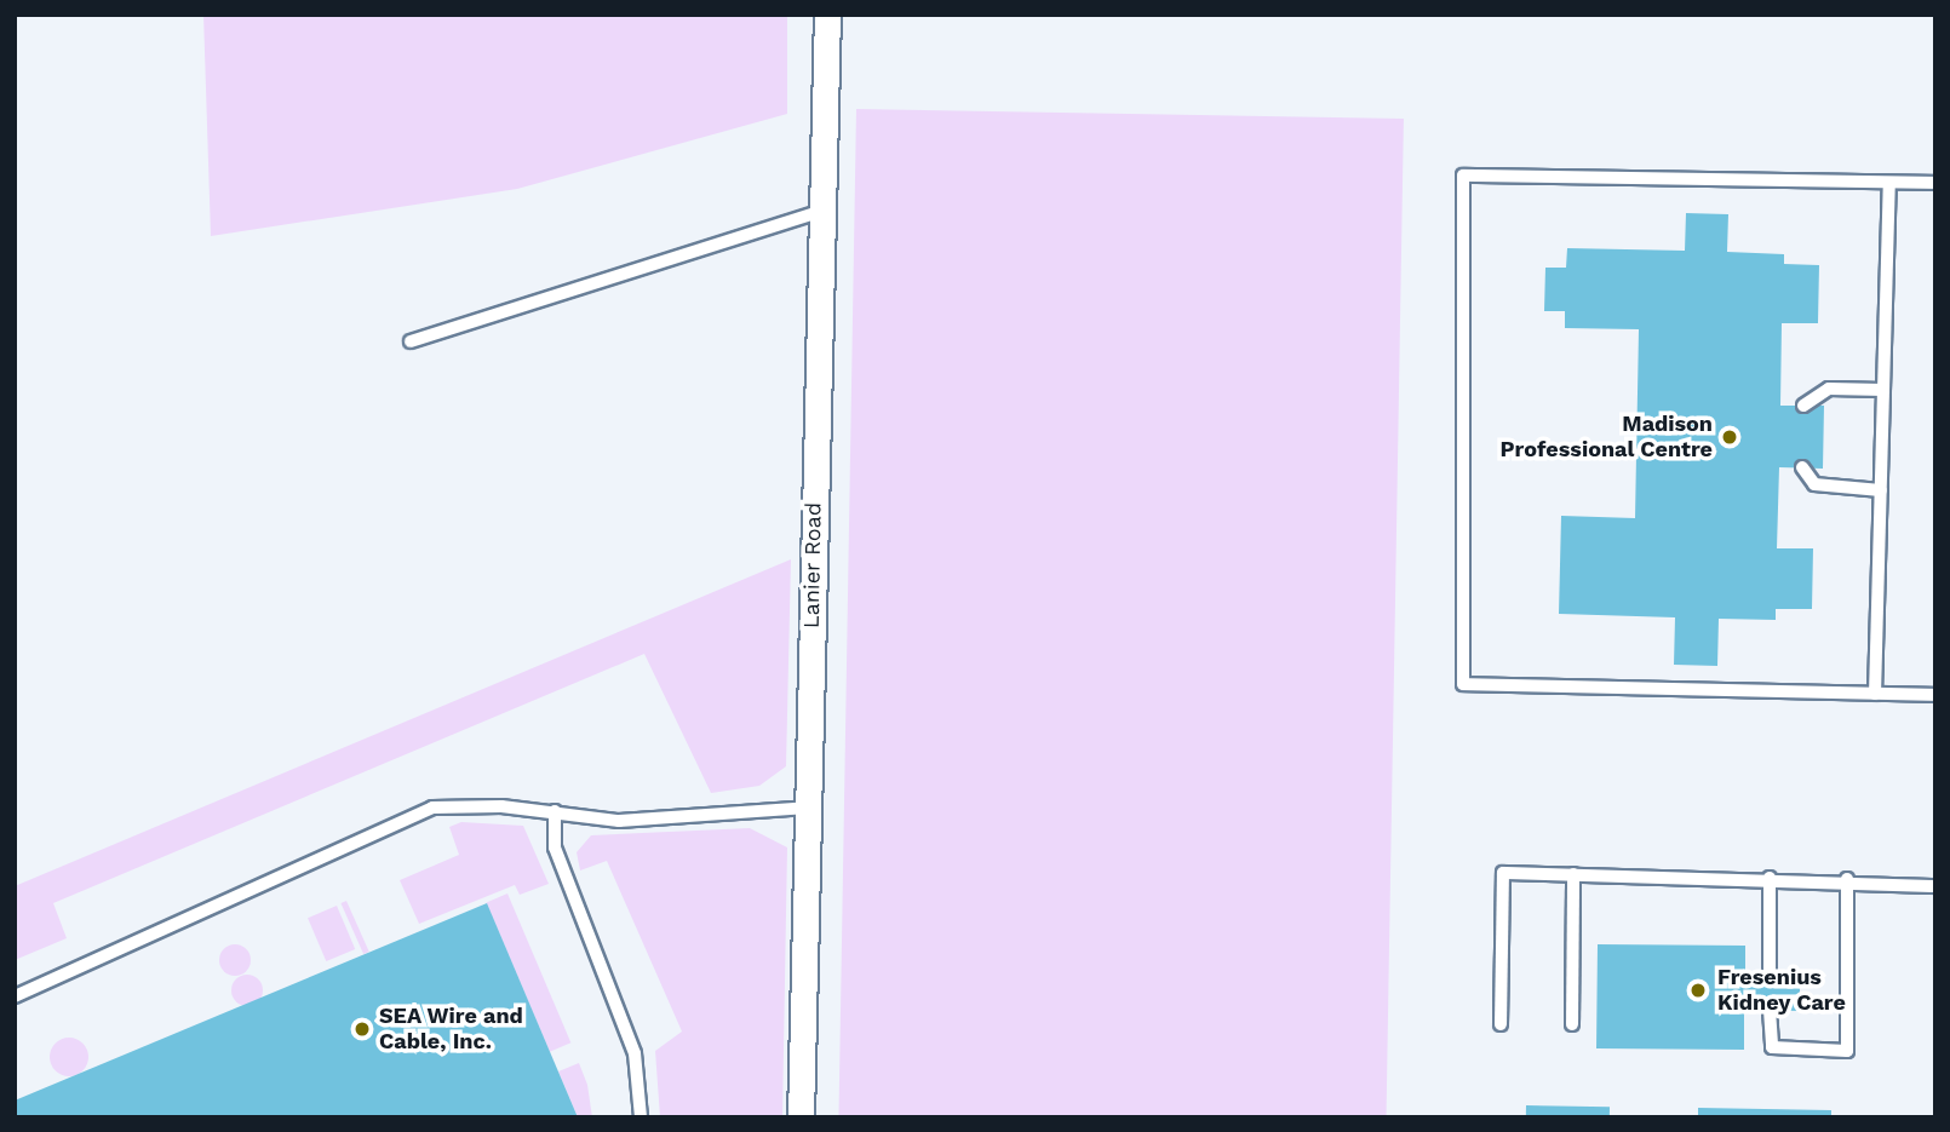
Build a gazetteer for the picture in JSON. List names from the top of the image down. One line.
{"streets":{"street":["Lanier Road"]},"places":["Madison Professional Centre","Fresenius Kidney Care","SEA Wire and Cable, Inc."]}
